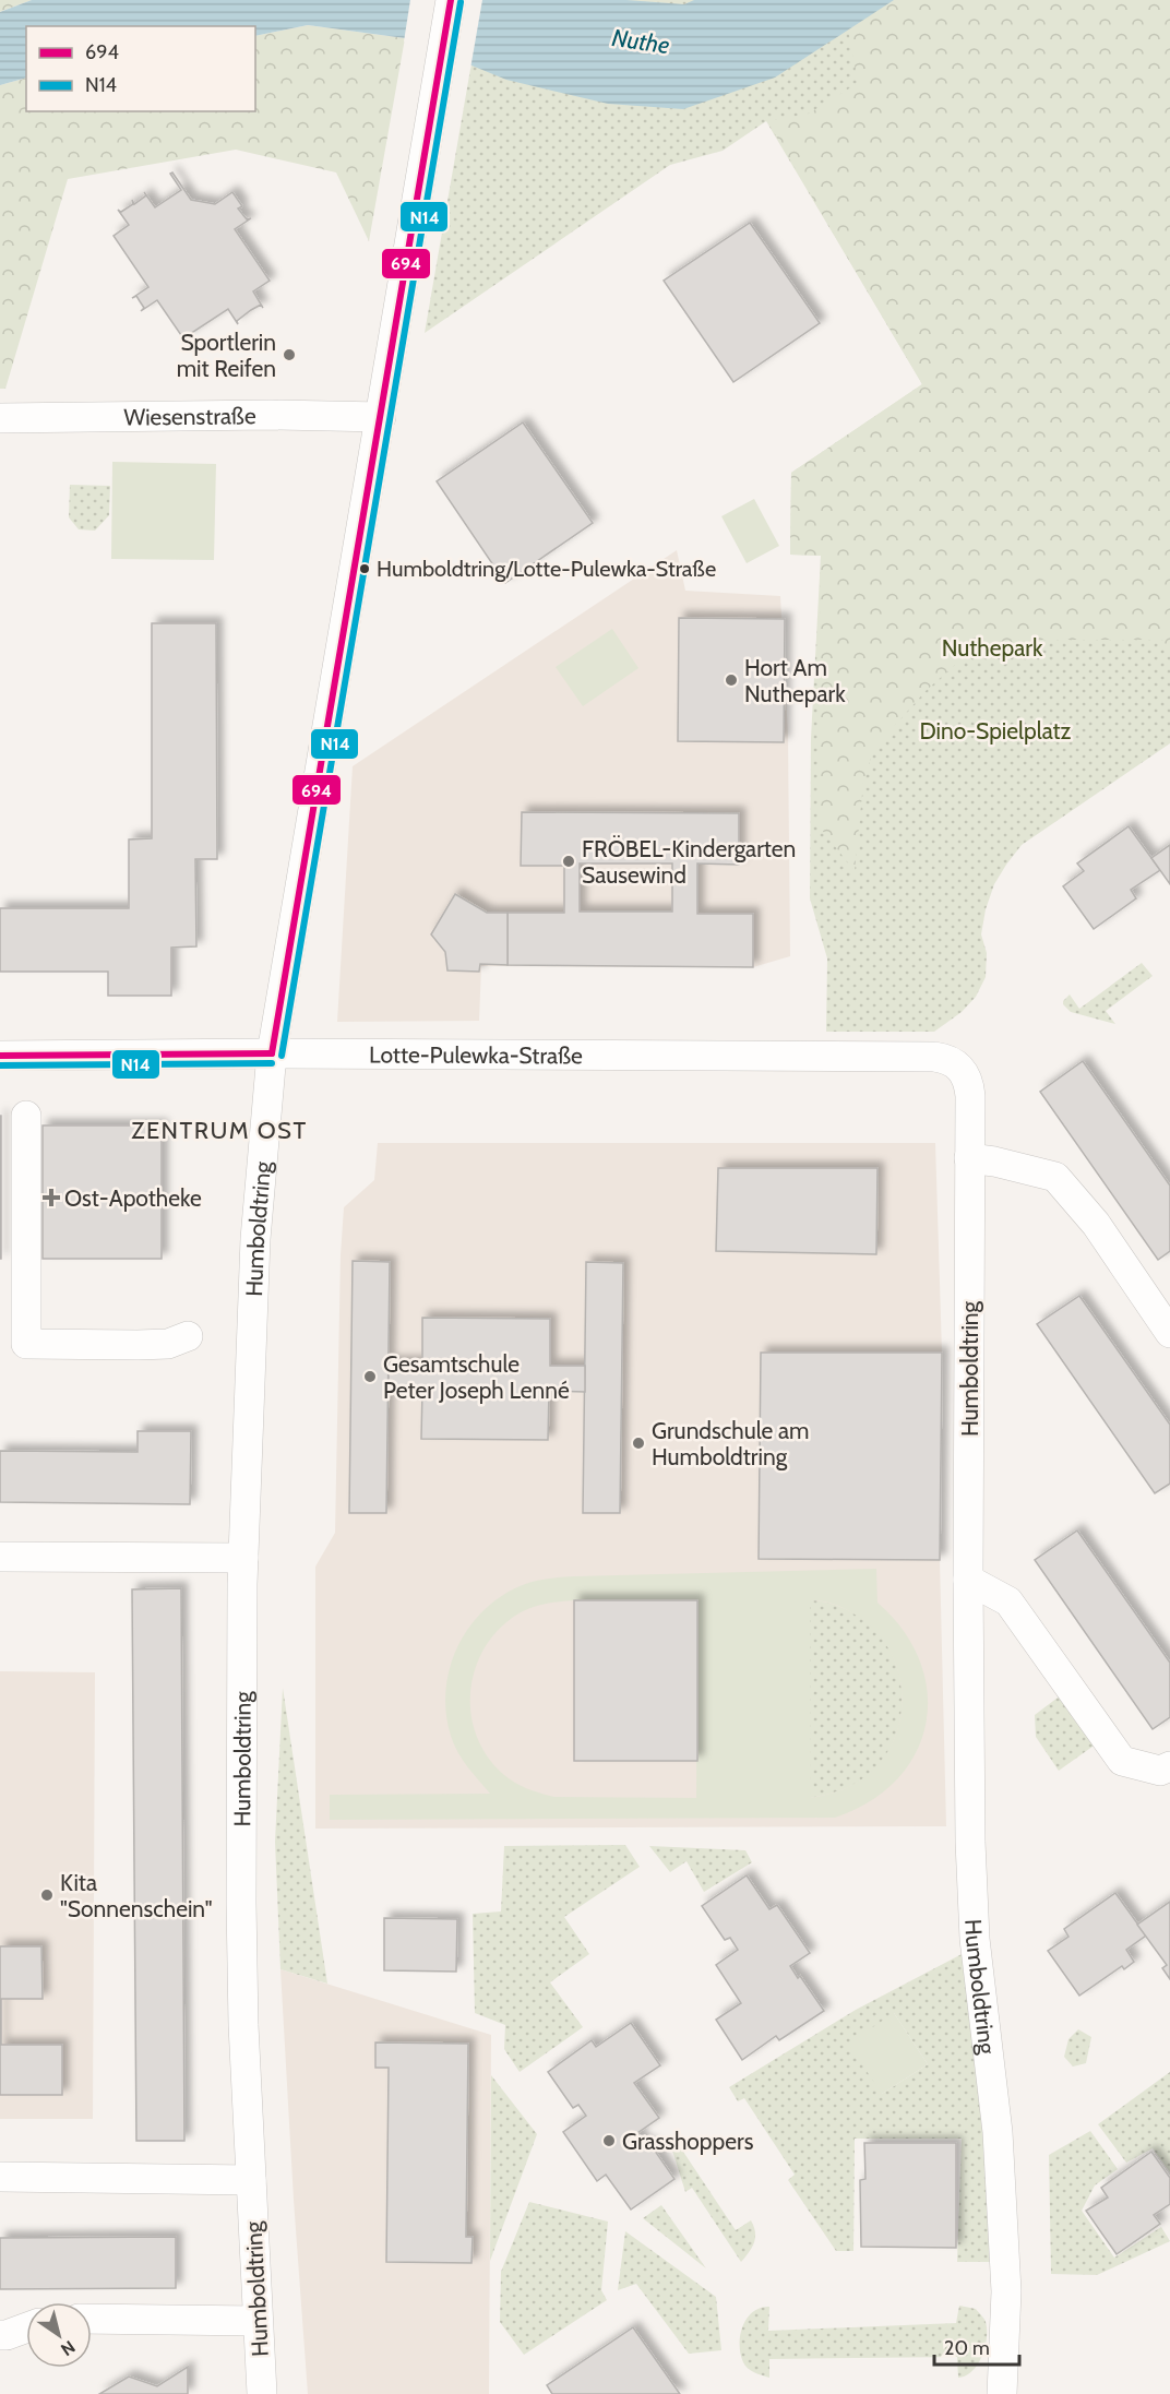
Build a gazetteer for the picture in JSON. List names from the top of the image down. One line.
{"streets":{"street":["Wiesenstraße","Lotte-Pulewka-Straße","Humboldtring"]},"crossings":[["Wiesenstraße","Humboldtring"],["Lotte-Pulewka-Straße","Humboldtring"]],"districts":["ZENTRUM OST"],"water":["Nuthe"],"parks":["Nuthepark","Dino-Spielplatz"],"places":{"other":["Sportlerin mit Reifen","Humboldtring/Lotte-Pulewka-Straße","Hort Am Nuthepark","FRÖBEL-Kindergarten Sausewind","Gesamtschule Peter Joseph Lenné","Grundschule am Humboldtring","Kita \"Sonnenschein\"","Grasshoppers"],"health":["Ost-Apotheke"]},"lines":["transit line 694","transit line N14"],"legend":["694","N14"],"scale_bar":"20 m","north":"bottom right"}
